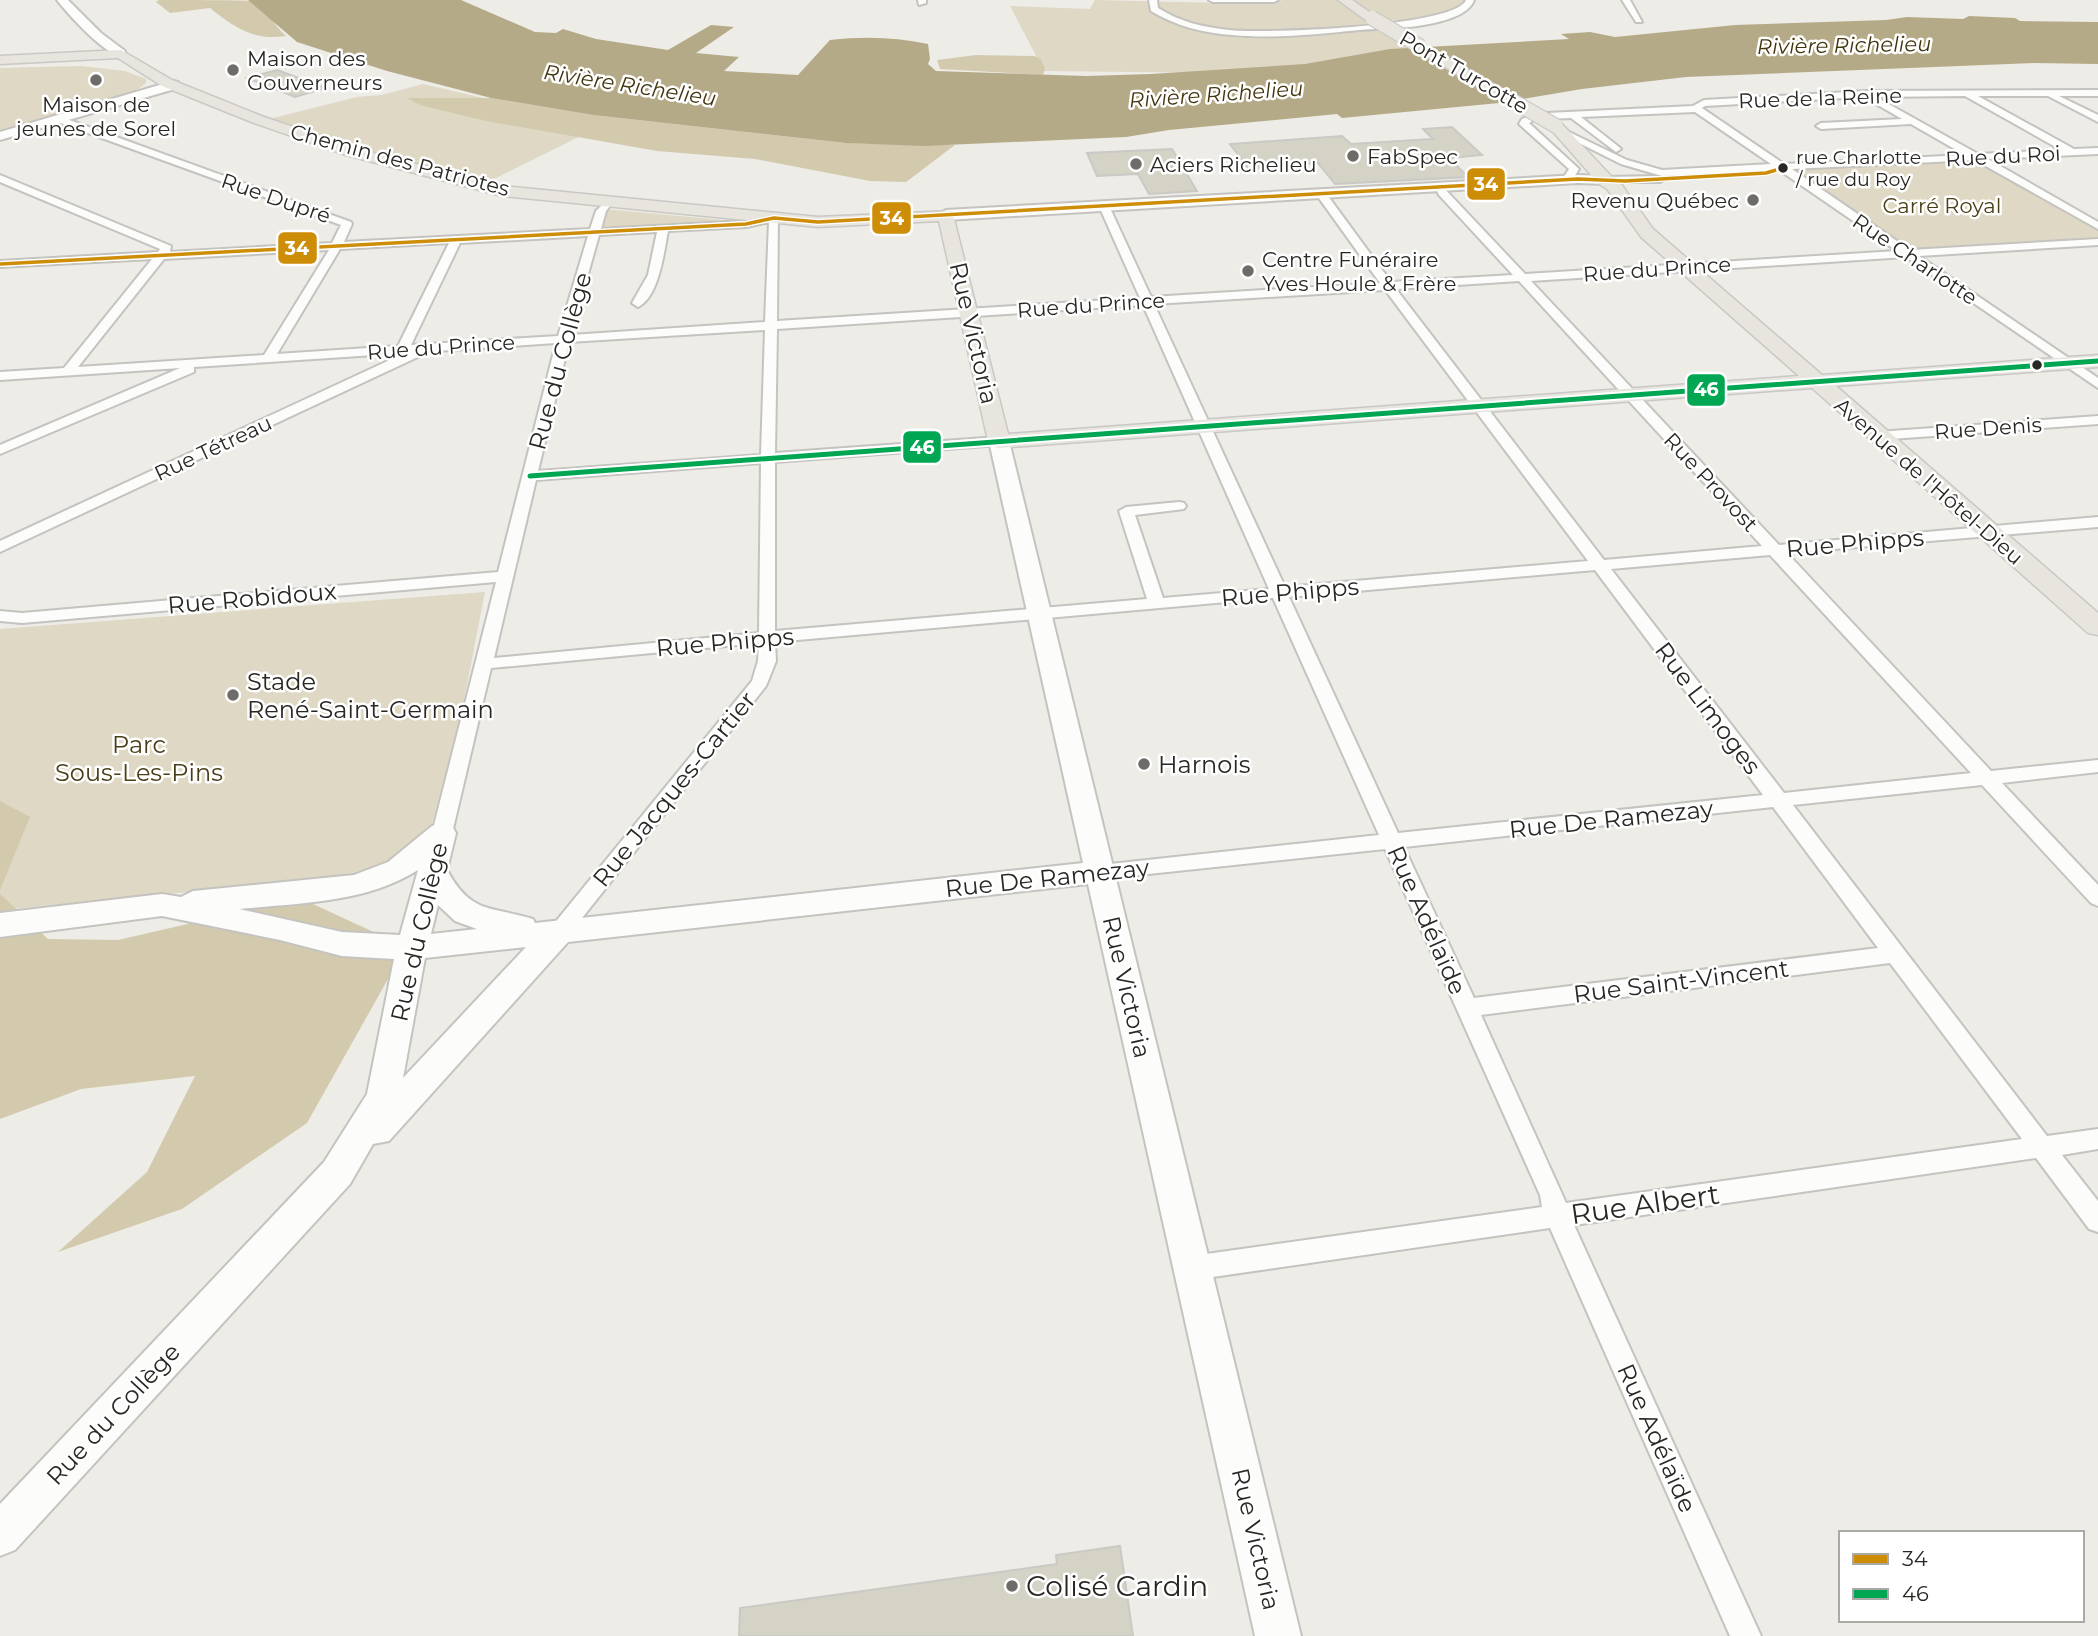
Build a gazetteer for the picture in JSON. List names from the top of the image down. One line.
{"streets":{"main road":["Pont Turcotte","Rue du Roi","Chemin des Patriotes","Rue Victoria","Avenue de l'Hôtel-Dieu"],"street":["Rue de la Reine","Rue Dupré","Rue Charlotte","Rue du Prince","Rue du Collège","Rue Denis","Rue Tétreau","Rue Provost","Rue Phipps","Rue Robidoux","Rue Limoges","Rue Jacques-Cartier","Rue De Ramezay","Rue Adélaïde","Rue Saint-Vincent","Rue Albert"]},"crossings":[["Pont Turcotte","Rue de la Reine"],["Pont Turcotte","Rue du Roi"],["Pont Turcotte","Avenue de l'Hôtel-Dieu"],["Rue de la Reine","Rue du Roi"],["Rue de la Reine","Rue Charlotte"],["Rue de la Reine","Avenue de l'Hôtel-Dieu"],["Rue du Roi","Chemin des Patriotes"],["Rue du Roi","Rue Dupré"],["Rue du Roi","Rue Charlotte"],["Rue du Roi","Rue Victoria"],["Rue du Roi","Rue du Collège"],["Rue du Roi","Avenue de l'Hôtel-Dieu"],["Rue du Roi","Rue Provost"],["Rue du Roi","Rue Limoges"],["Rue du Roi","Rue Jacques-Cartier"],["Rue du Roi","Rue Adélaïde"],["Chemin des Patriotes","Rue du Collège"],["Chemin des Patriotes","Rue Jacques-Cartier"],["Rue Dupré","Rue du Prince"],["Rue Charlotte","Rue du Prince"],["Rue du Prince","Rue Victoria"],["Rue du Prince","Rue du Collège"],["Rue du Prince","Rue Tétreau"],["Rue du Prince","Avenue de l'Hôtel-Dieu"],["Rue du Prince","Rue Provost"],["Rue du Prince","Rue Limoges"],["Rue du Prince","Rue Jacques-Cartier"],["Rue du Prince","Rue Adélaïde"],["Rue Victoria","Rue Phipps"],["Rue Victoria","Rue De Ramezay"],["Rue Victoria","Rue Albert"],["Rue du Collège","Rue Phipps"],["Rue du Collège","Rue Robidoux"],["Rue du Collège","Rue De Ramezay"],["Rue Denis","Avenue de l'Hôtel-Dieu"],["Avenue de l'Hôtel-Dieu","Rue Phipps"],["Rue Provost","Rue Phipps"],["Rue Provost","Rue De Ramezay"],["Rue Phipps","Rue Limoges"],["Rue Phipps","Rue Jacques-Cartier"],["Rue Phipps","Rue Adélaïde"],["Rue Limoges","Rue De Ramezay"],["Rue Limoges","Rue Saint-Vincent"],["Rue Limoges","Rue Albert"],["Rue Jacques-Cartier","Rue De Ramezay"],["Rue De Ramezay","Rue Adélaïde"],["Rue Adélaïde","Rue Saint-Vincent"],["Rue Adélaïde","Rue Albert"]],"water":["Rivière Richelieu"],"parks":["Carré Royal","Parc Sous-Les-Pins"],"places":["Maison des Gouverneurs","Maison de jeunes de Sorel","FabSpec","Aciers Richelieu","rue Charlotte / rue du Roy","Revenu Québec","Centre Funéraire Yves Houle & Frère","Stade René-Saint-Germain","Harnois","Colisé Cardin"],"lines":["transit line 34","transit line 46"],"legend":["34","46"]}
